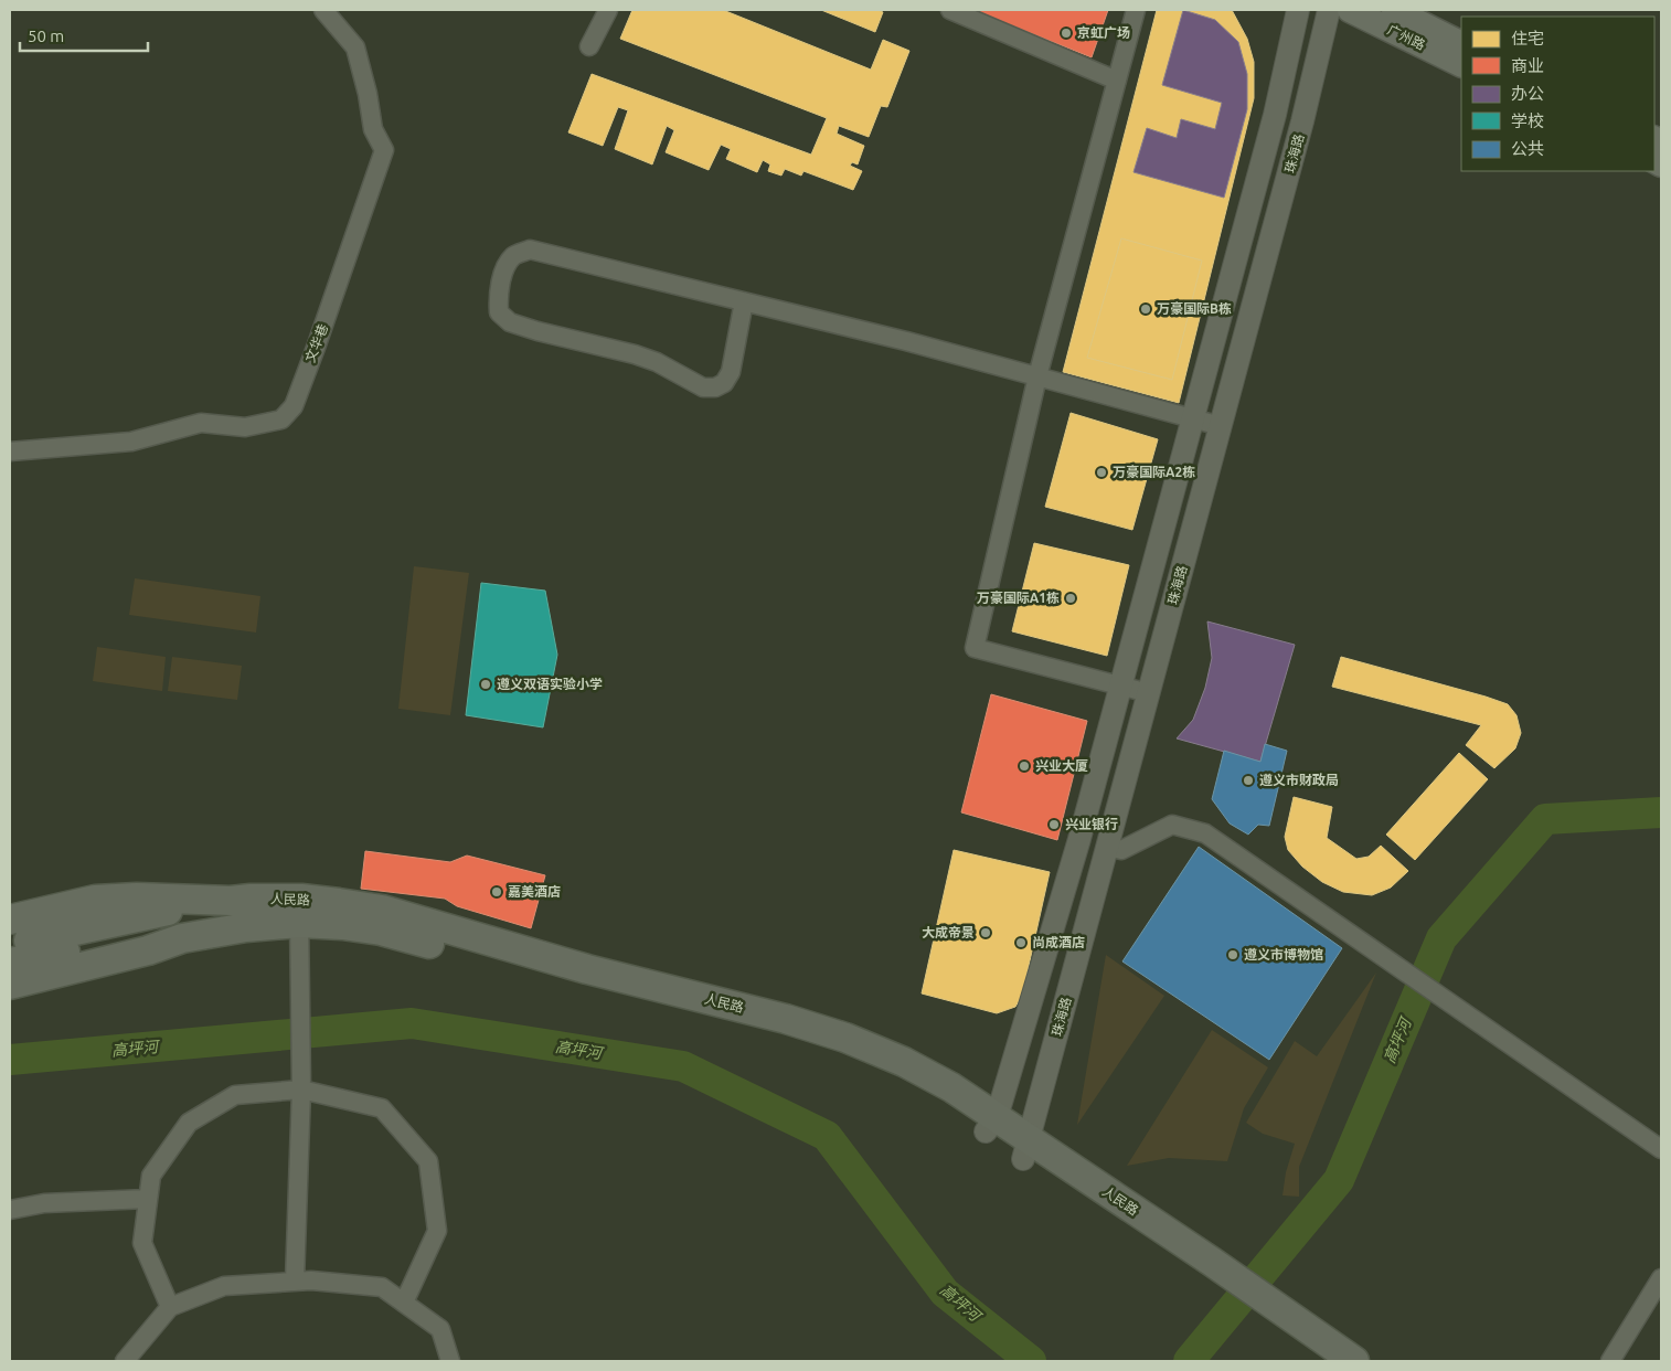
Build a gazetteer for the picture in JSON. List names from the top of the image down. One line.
{"streets":{"main road":["广州路","人民路"],"street":["珠海路","文华巷"]},"crossings":[["珠海路","人民路"]],"water":["高坪河"],"places":["京虹广场","万豪国际B栋","万豪国际A2栋","万豪国际A1栋","遵义双语实验小学","兴业大厦","遵义市财政局","兴业银行","嘉美酒店","大成帝景","尚成酒店","遵义市博物馆"],"legend":["住宅","商业","办公","学校","公共"],"scale_bar":"50 m"}
